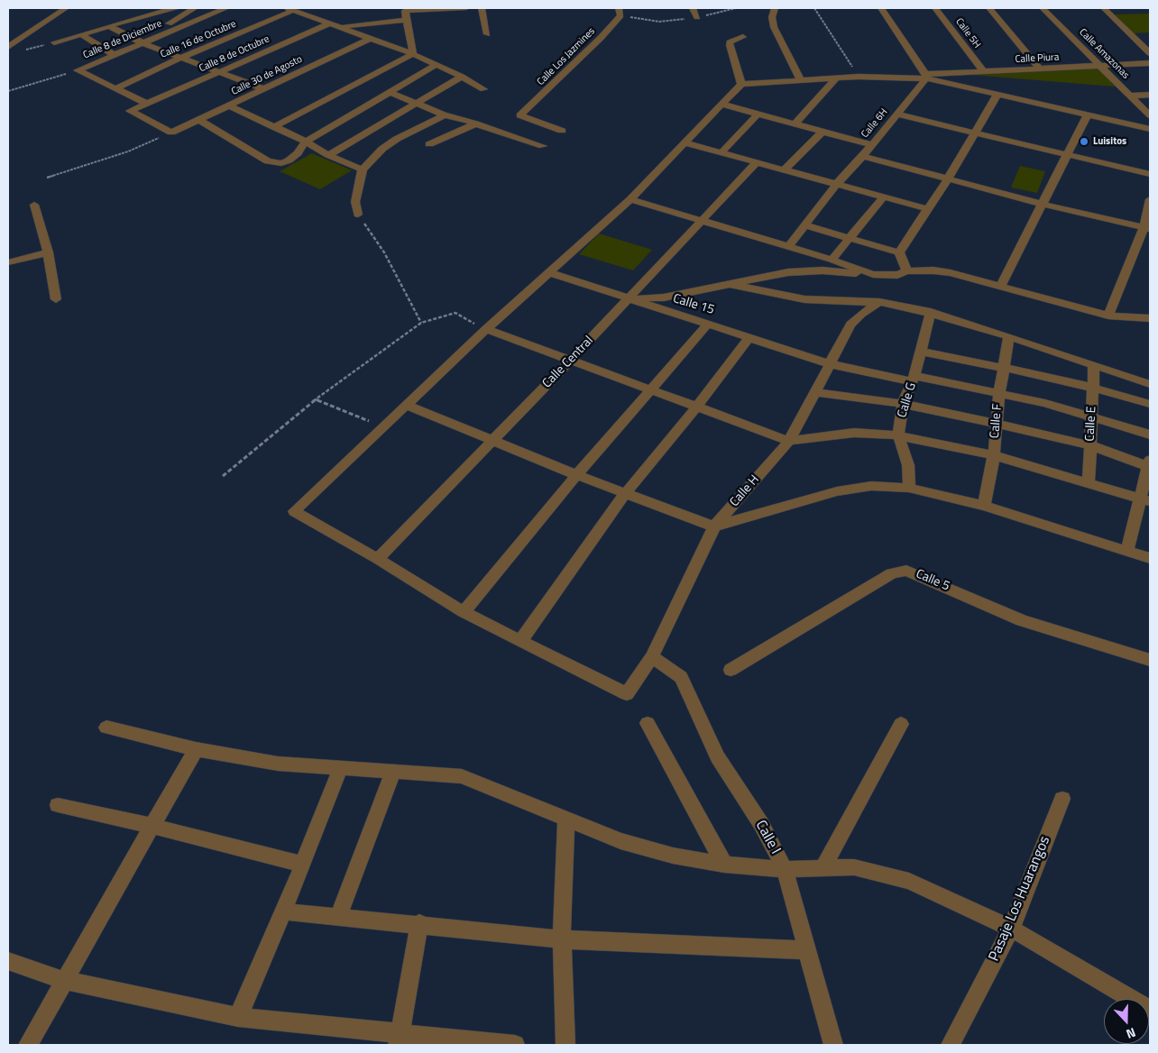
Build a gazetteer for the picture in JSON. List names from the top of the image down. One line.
{"streets":{"street":["Calle 5H","Calle 8 de Diciembre","Calle 16 de Octubre","Calle 8 de Octubre","Calle Amazonas","Calle Los Jazmines","Calle Piura","Calle 30 de Agosto","Calle 6H","Calle 15","Calle Central","Calle G","Calle F","Calle E","Calle H","Calle 5","Calle I","Pasaje Los Huarangos"]},"crossings":[["Calle 5H","Calle Piura"],["Calle 8 de Octubre","Calle 30 de Agosto"],["Calle Amazonas","Calle Piura"],["Calle Piura","Calle 6H"],["Calle 15","Calle Central"],["Calle 15","Calle G"],["Calle 15","Calle F"],["Calle 15","Calle E"],["Calle 15","Calle H"],["Calle H","Calle I"]],"places":["Luisitos"],"north":"bottom"}
